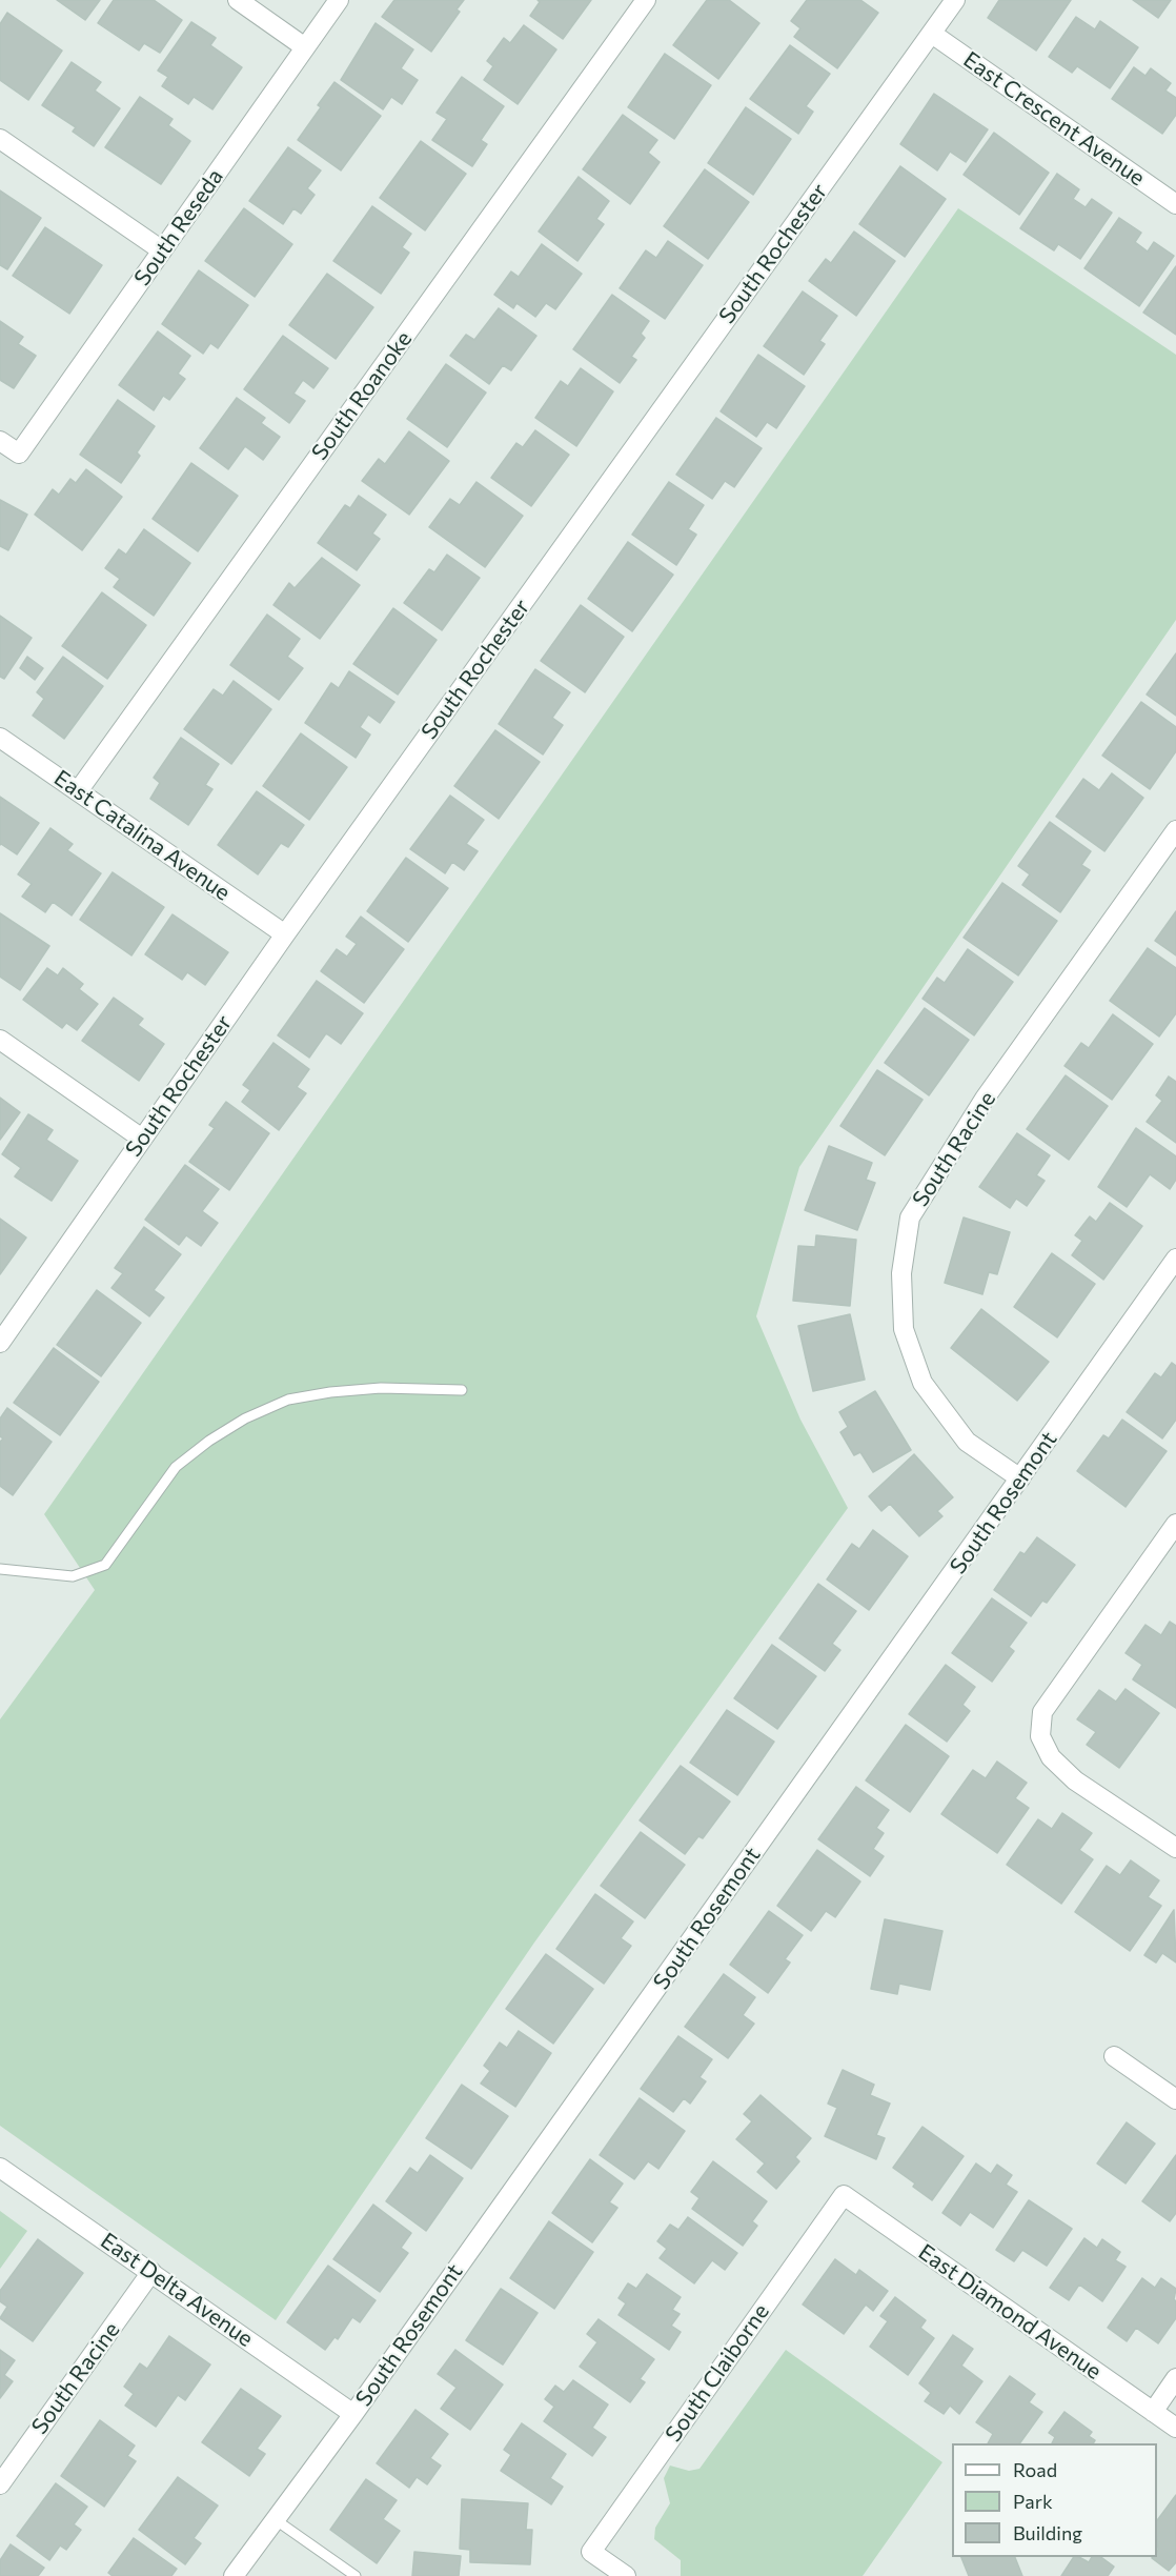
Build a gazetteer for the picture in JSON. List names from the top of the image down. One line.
{"streets":{"street":["East Crescent Avenue","South Reseda","South Rochester","South Roanoke","East Catalina Avenue","South Racine","South Rosemont","East Delta Avenue","East Diamond Avenue","South Claiborne"]},"crossings":[["East Crescent Avenue","South Rochester"],["South Rochester","East Catalina Avenue"],["South Roanoke","East Catalina Avenue"],["South Racine","South Rosemont"],["South Racine","East Delta Avenue"],["South Rosemont","East Delta Avenue"],["East Diamond Avenue","South Claiborne"]],"legend":["Road","Park","Building"]}
